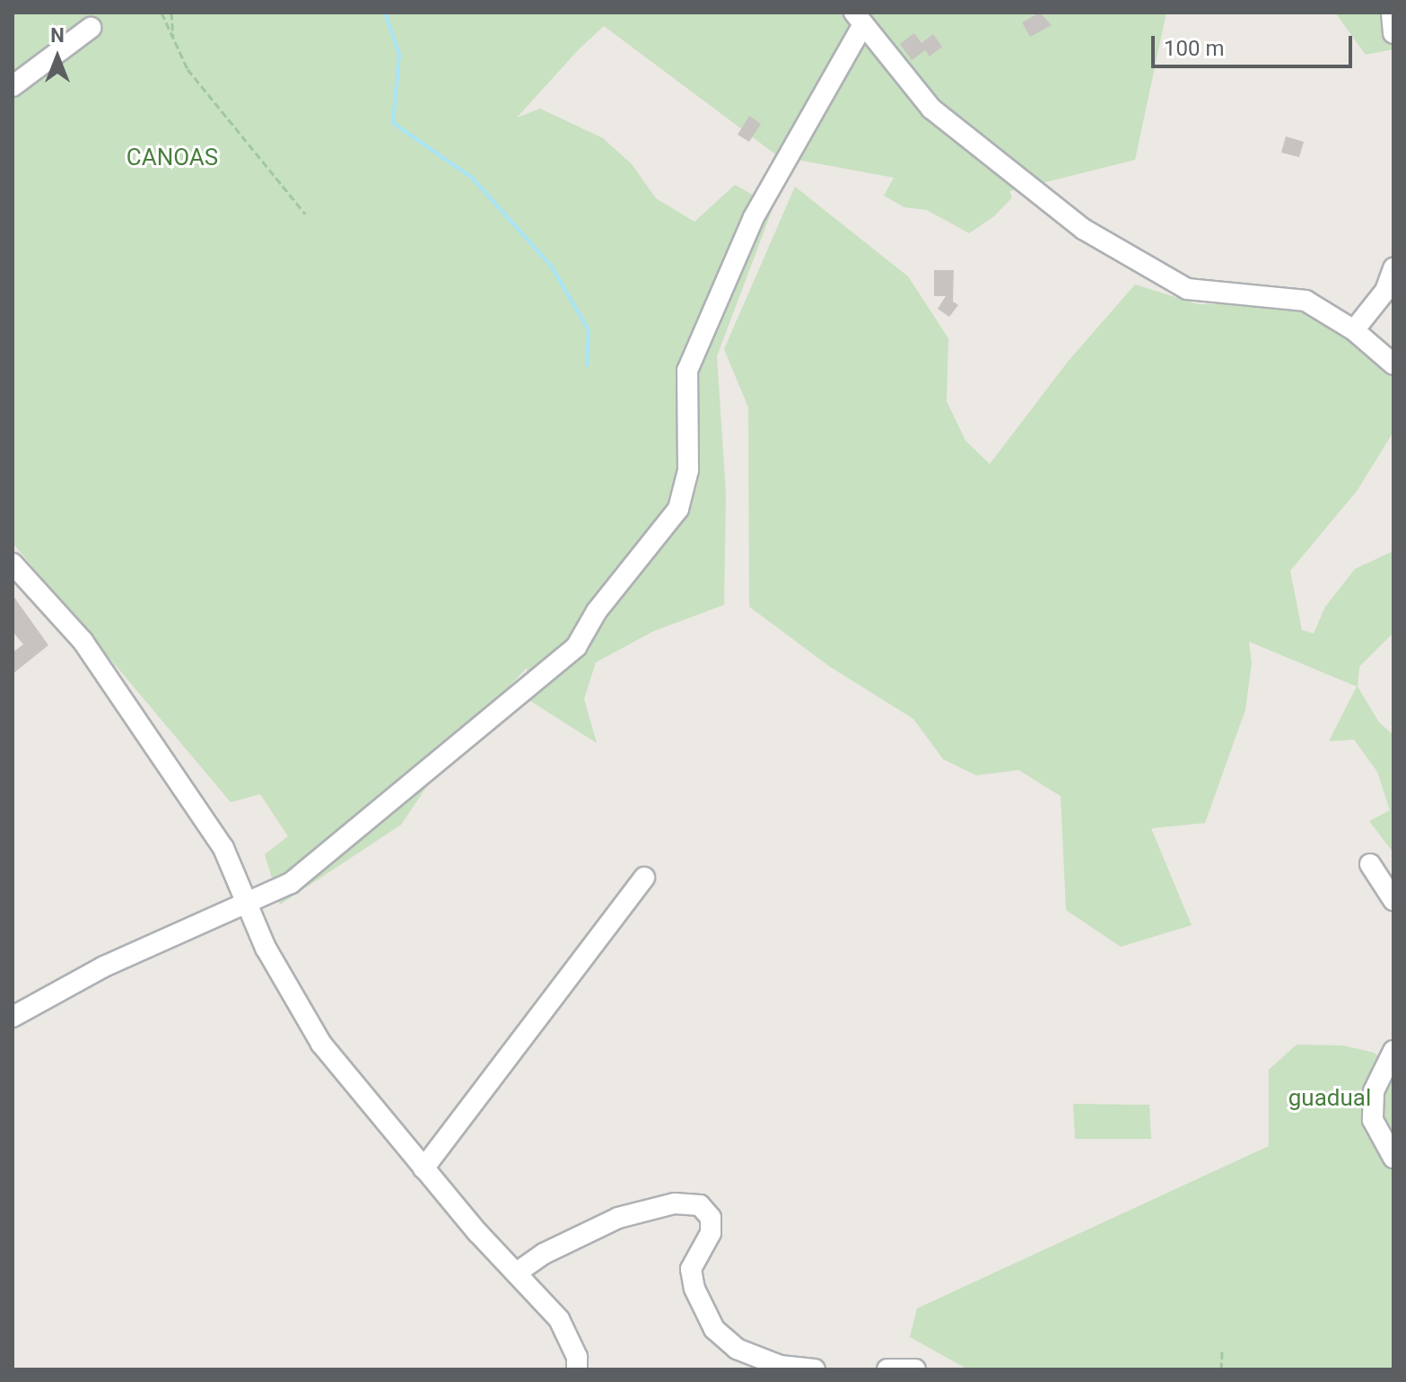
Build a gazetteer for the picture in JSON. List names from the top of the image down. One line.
{"parks":["CANOAS","guadual"],"scale_bar":"100 m","north":"top"}
